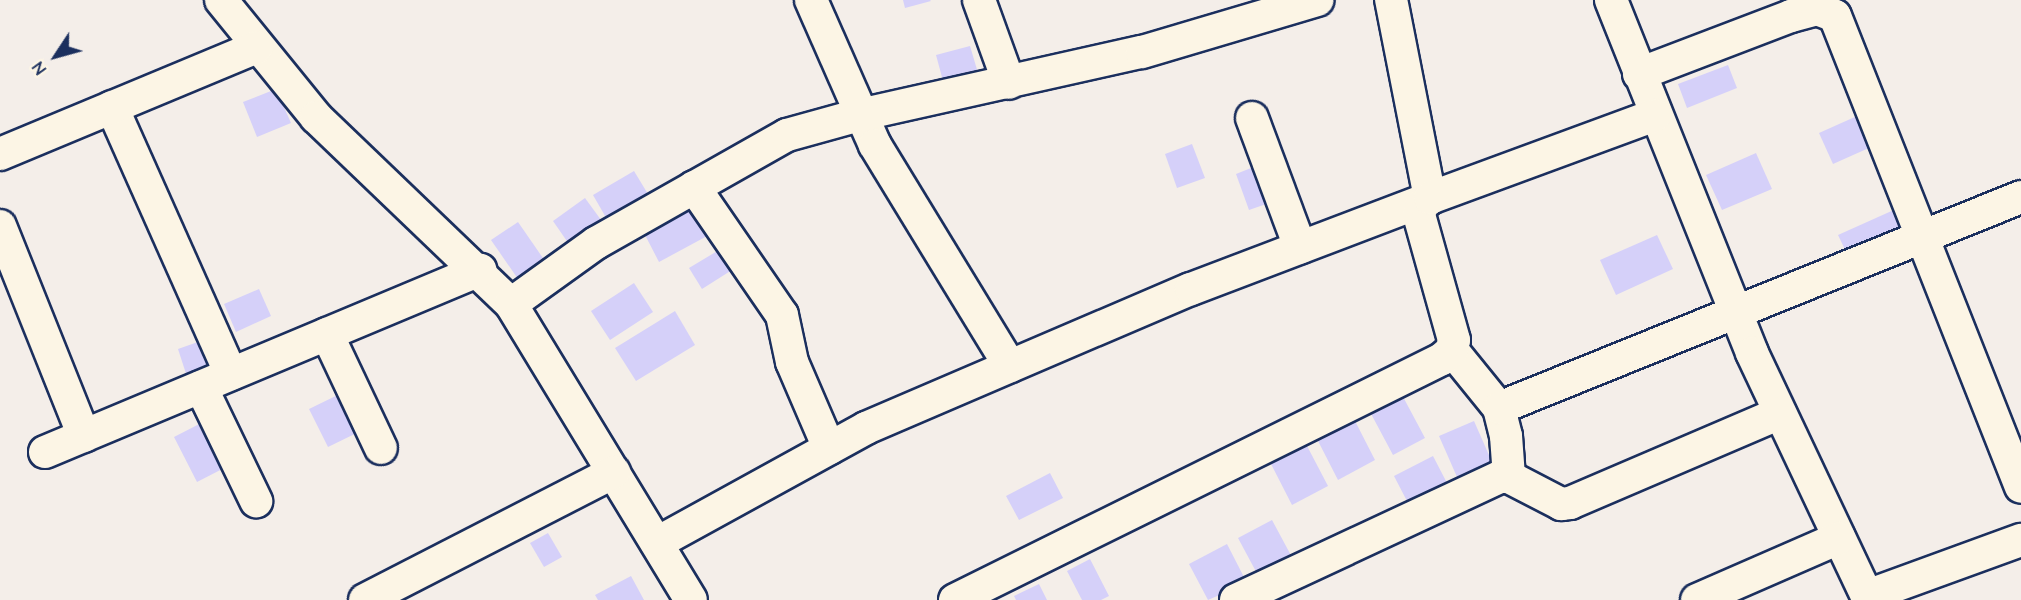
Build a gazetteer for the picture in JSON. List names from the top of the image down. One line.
{"north":"bottom left"}
